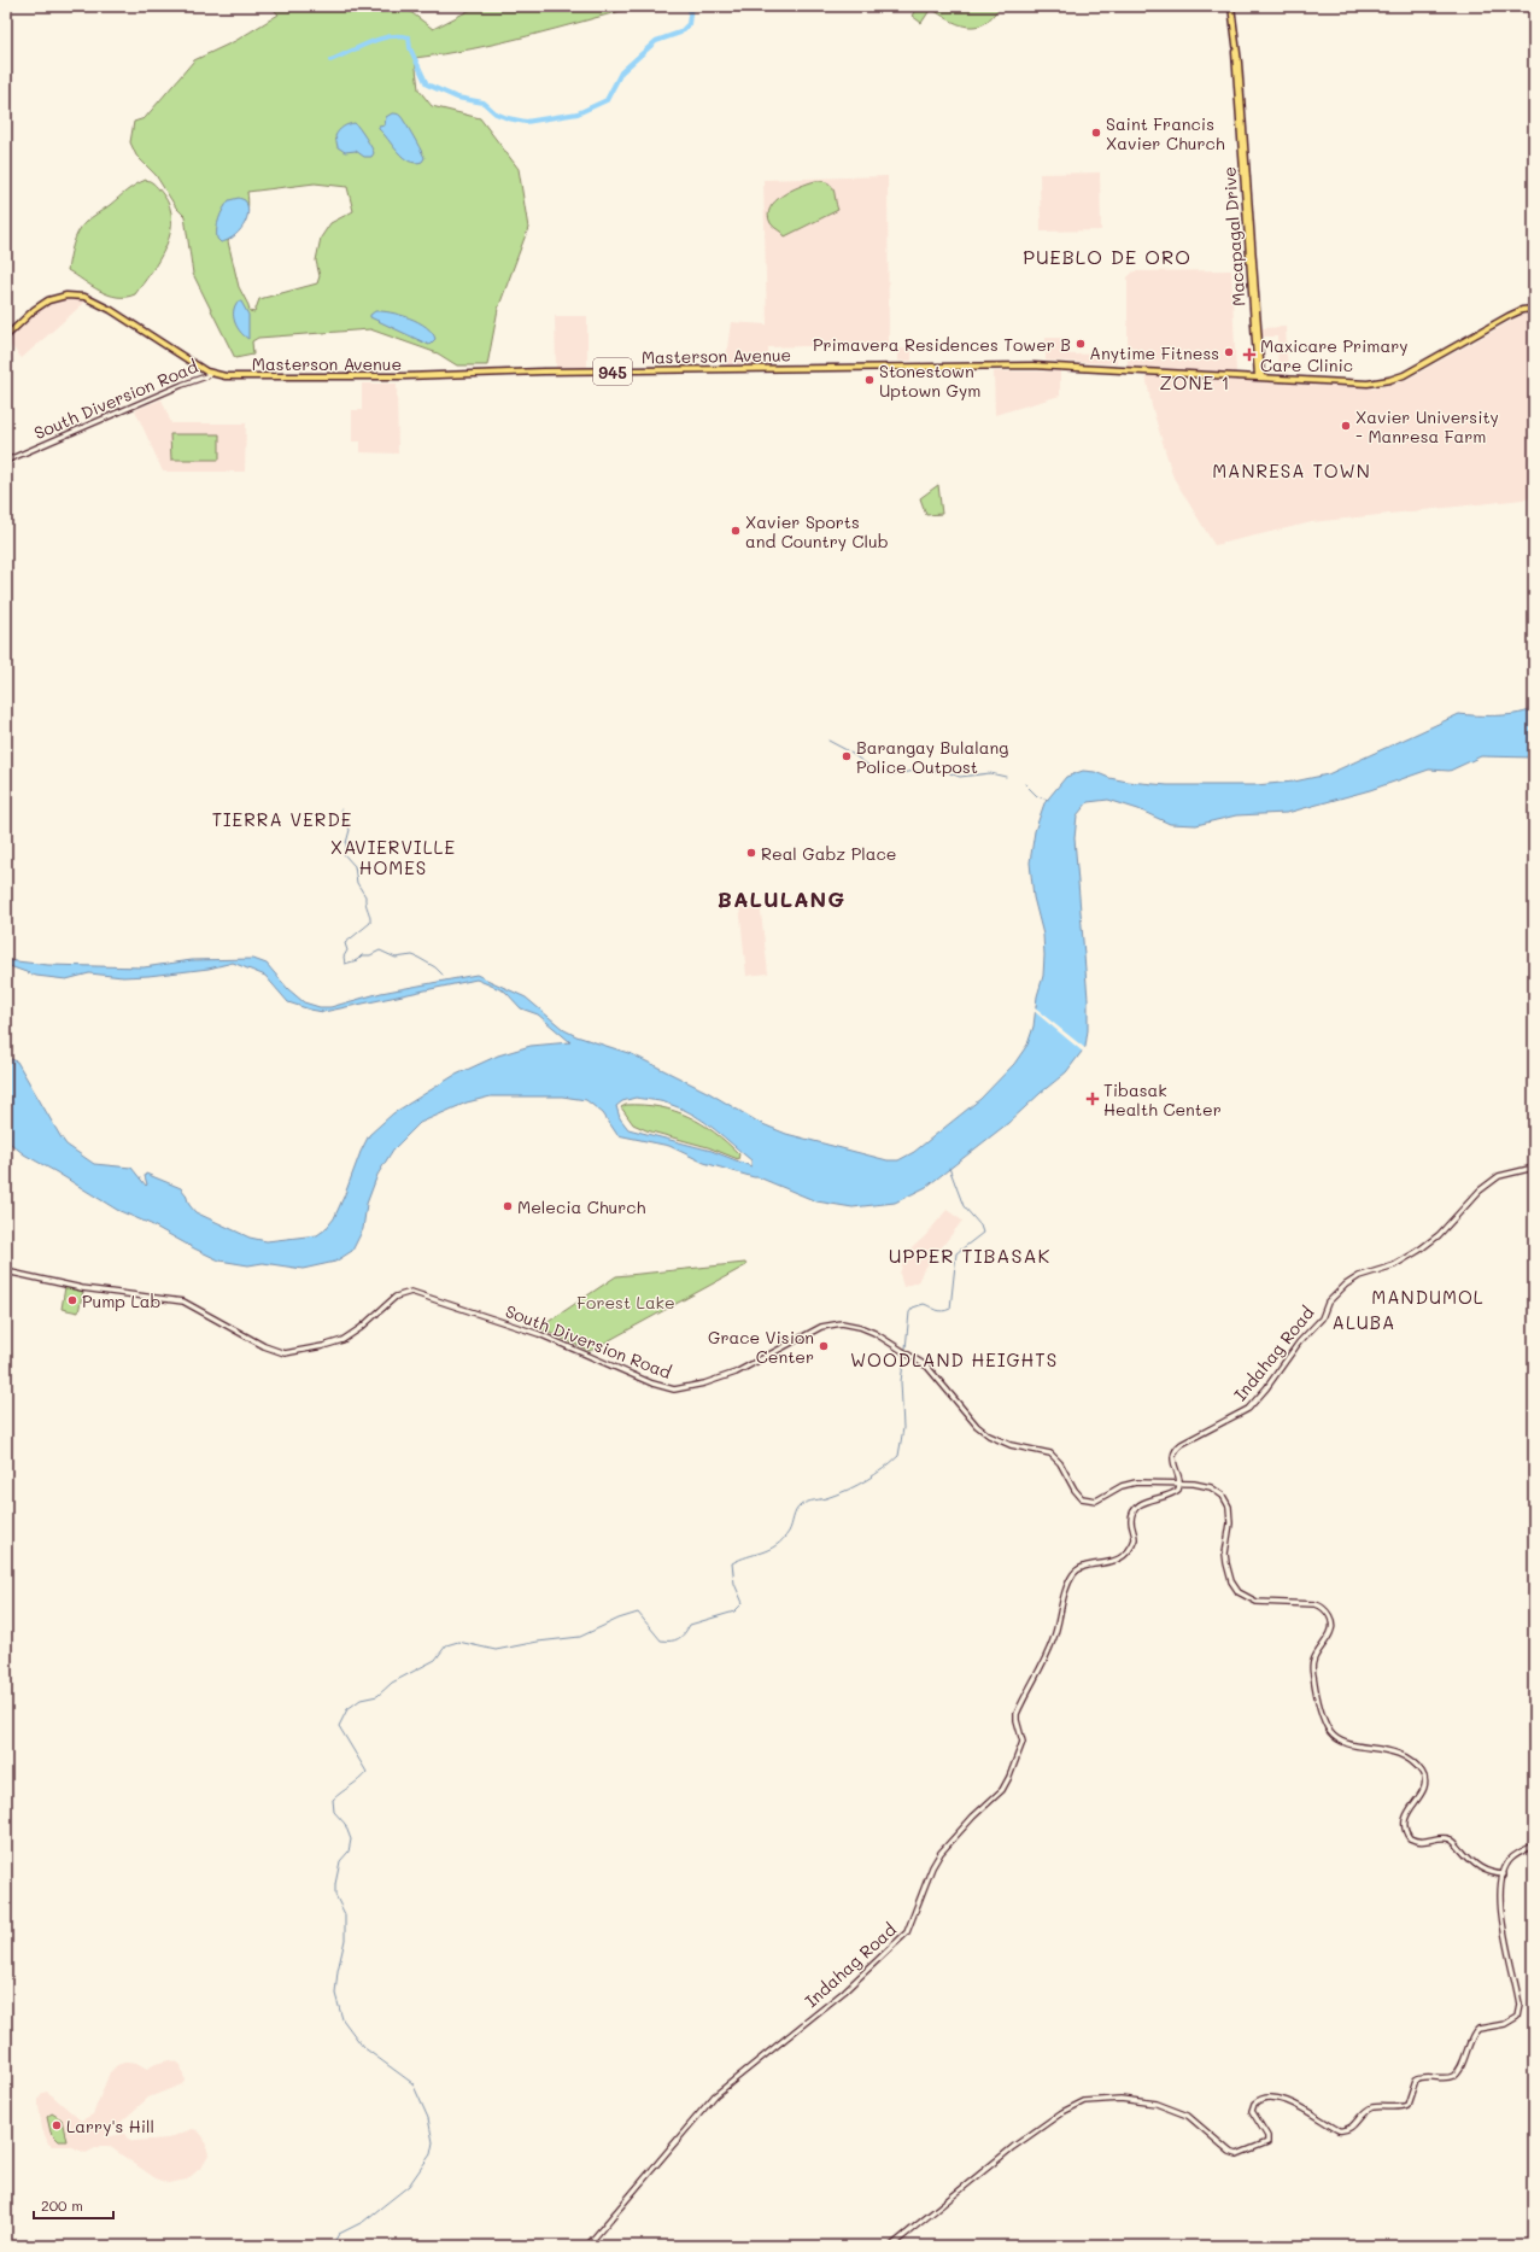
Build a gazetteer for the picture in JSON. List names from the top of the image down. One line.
{"streets":{"main road":["Macapagal Drive","Masterson Avenue","945","South Diversion Road","Indahag Road"]},"crossings":[["Macapagal Drive","Masterson Avenue"],["Masterson Avenue","South Diversion Road"],["South Diversion Road","Indahag Road"]],"districts":["PUEBLO DE ORO","ZONE 1","MANRESA TOWN","TIERRA VERDE","XAVIERVILLE HOMES","BALULANG","UPPER TIBASAK","MANDUMOL","ALUBA","WOODLAND HEIGHTS"],"parks":["Forest Lake"],"places":{"other":["Saint Francis Xavier Church","Primavera Residences Tower B","Anytime Fitness","Stonestown Uptown Gym","Xavier University - Manresa Farm","Xavier Sports and Country Club","Barangay Bulalang Police Outpost","Real Gabz Place","Melecia Church","Pump Lab","Grace Vision Center","Larry's Hill"],"health":["Maxicare Primary Care Clinic","Tibasak Health Center"]},"scale_bar":"200 m"}
